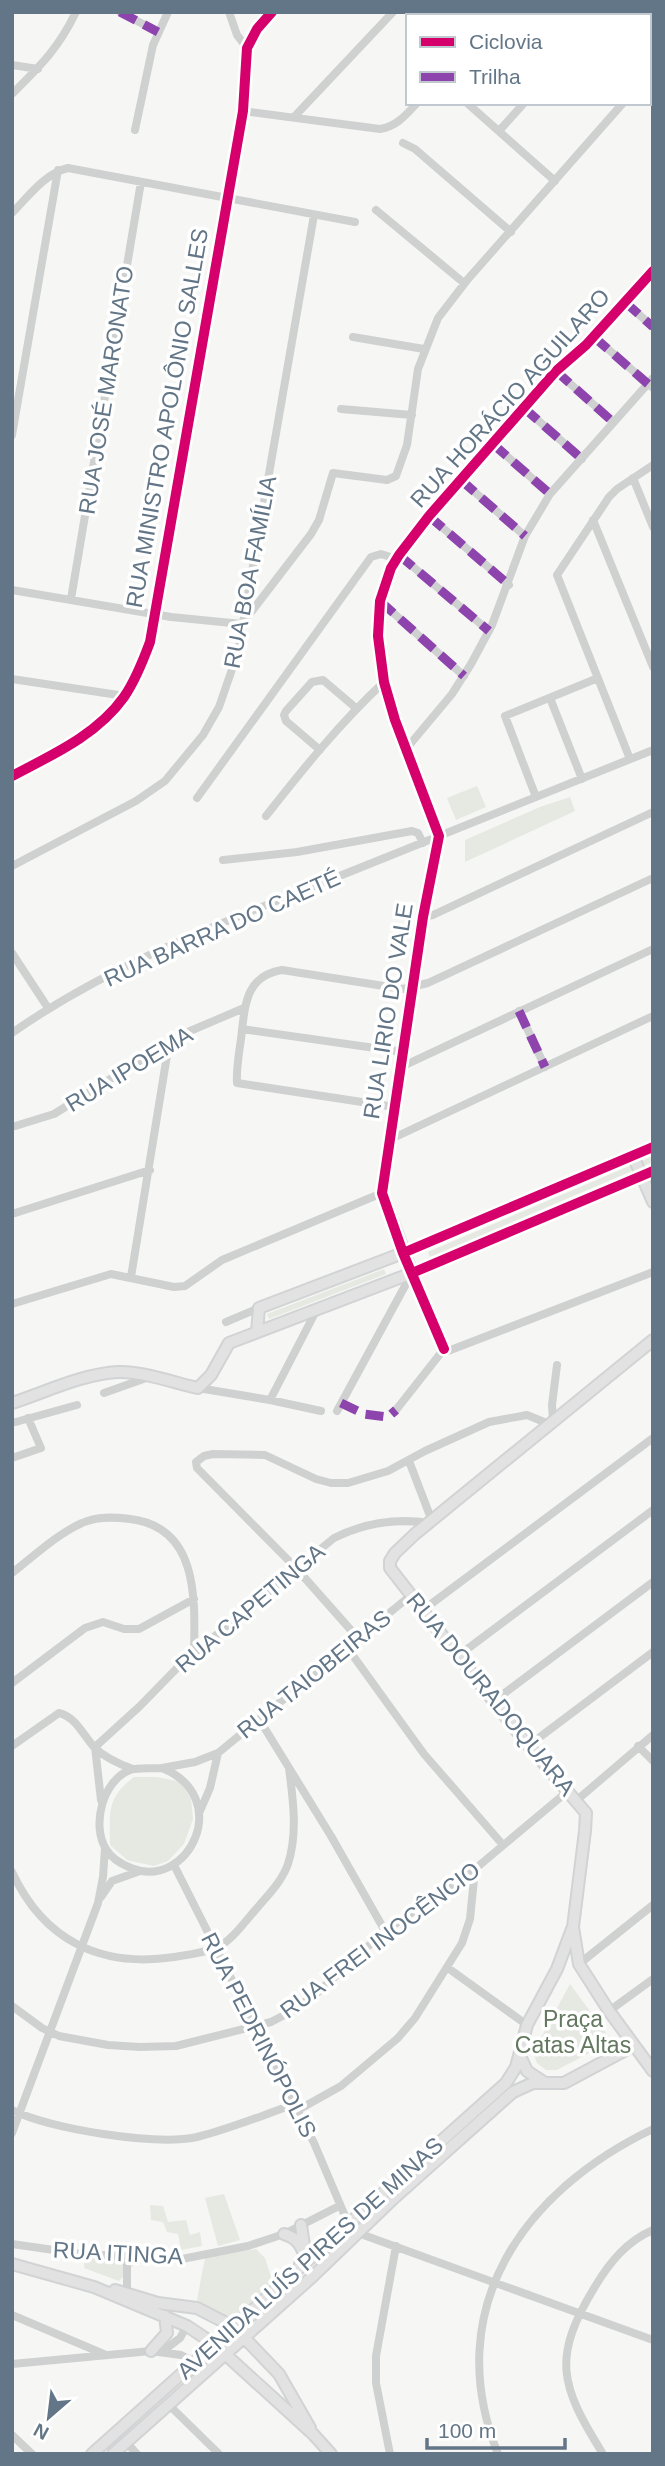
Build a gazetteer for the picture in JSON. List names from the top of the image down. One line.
{"streets":{"main road":["RUA DOURADOQUARA","AVENIDA LUÍS PIRES DE MINAS"],"street":["RUA JOSÉ MARONATO","RUA HORÁCIO AGUILARO","RUA MINISTRO APOLÔNIO SALLES","RUA BOA FAMÍLIA","RUA BARRA DO CAETÉ","RUA LIRIO DO VALE","RUA IPOEMA","RUA CAPETINGA","RUA TAIOBEIRAS","RUA FREI INOCÊNCIO","RUA PEDRINÓPOLIS","RUA ITINGA"]},"crossings":[["RUA HORÁCIO AGUILARO","RUA BARRA DO CAETÉ"],["RUA HORÁCIO AGUILARO","RUA LIRIO DO VALE"],["RUA BARRA DO CAETÉ","RUA LIRIO DO VALE"],["RUA CAPETINGA","RUA DOURADOQUARA"],["RUA TAIOBEIRAS","RUA DOURADOQUARA"],["RUA TAIOBEIRAS","RUA PEDRINÓPOLIS"],["RUA DOURADOQUARA","RUA FREI INOCÊNCIO"],["RUA FREI INOCÊNCIO","RUA PEDRINÓPOLIS"],["RUA PEDRINÓPOLIS","RUA ITINGA"],["RUA PEDRINÓPOLIS","AVENIDA LUÍS PIRES DE MINAS"]],"parks":["Praça Catas Altas"],"legend":["Ciclovia","Trilha"],"scale_bar":"100 m","north":"bottom left"}
